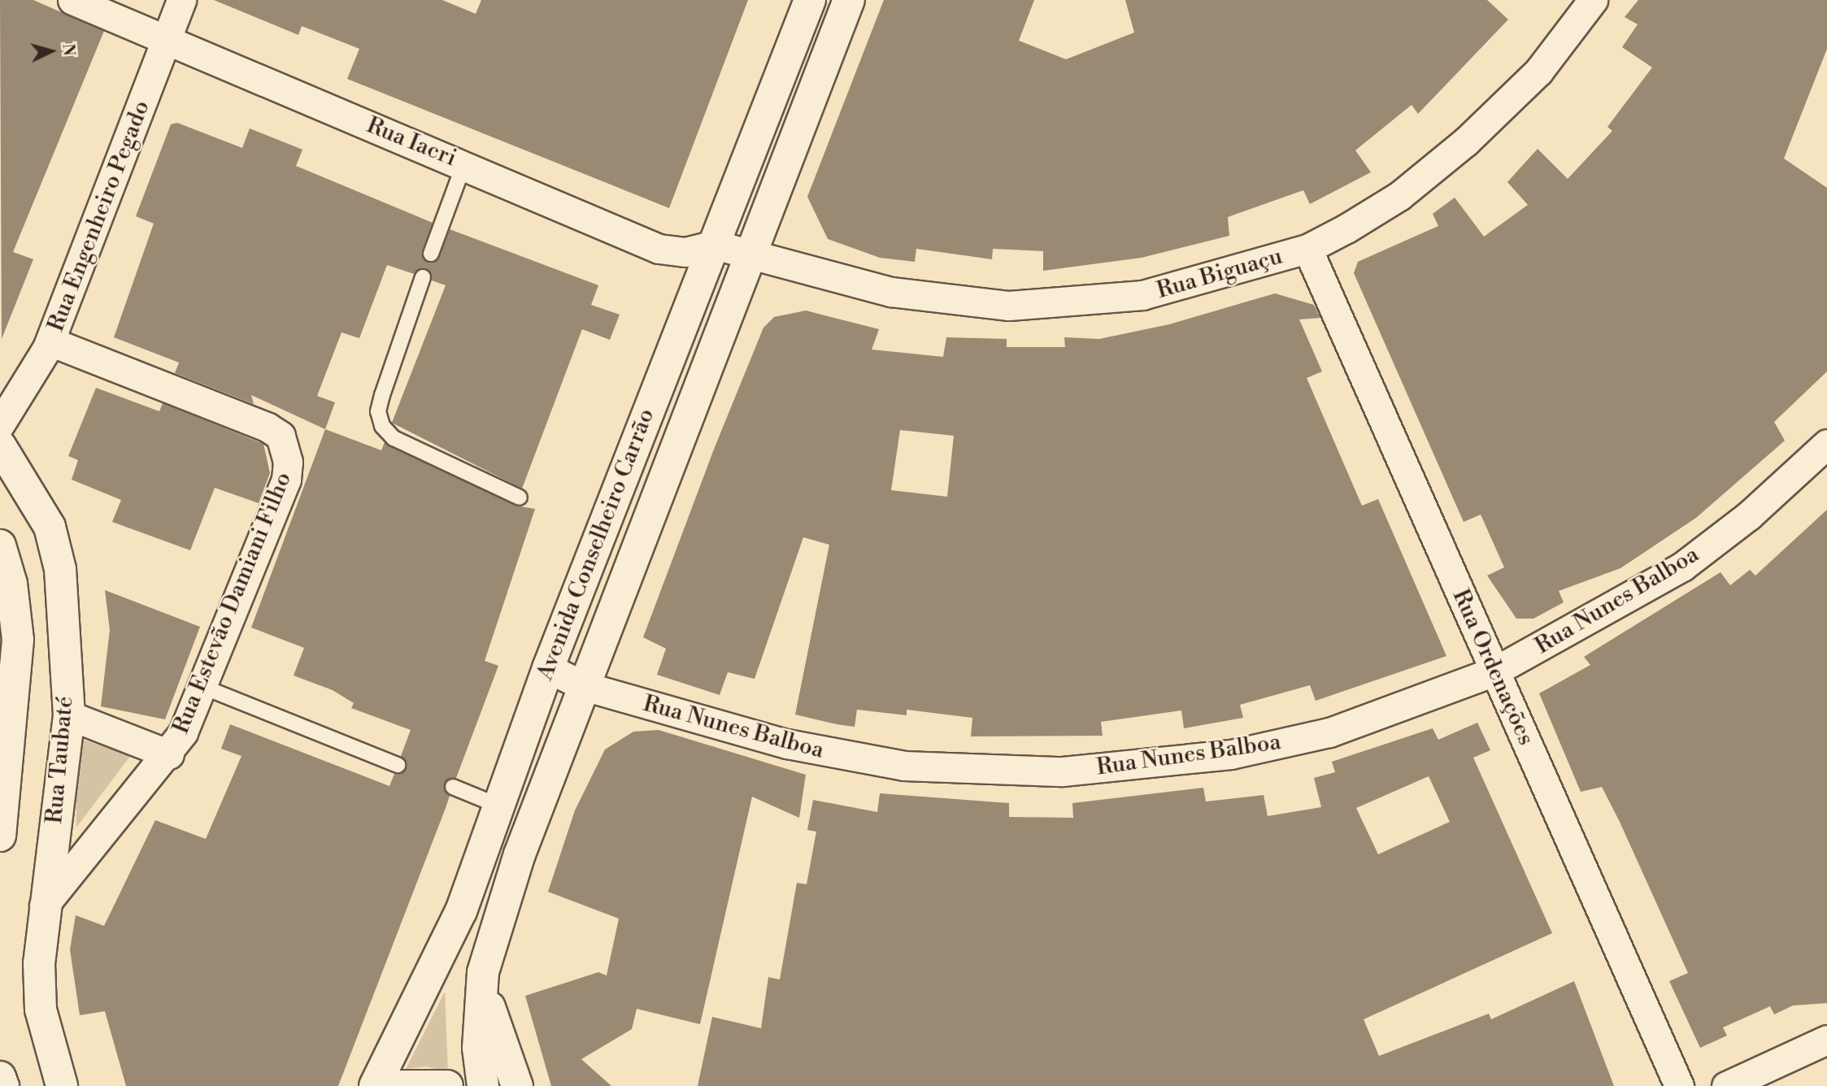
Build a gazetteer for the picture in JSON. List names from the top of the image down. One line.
{"streets":{"main road":["Avenida Conselheiro Carrão","Rua Taubaté"],"street":["Rua Iacri","Rua Engenheiro Pegado","Rua Biguaçu","Rua Nunes Balboa","Rua Estevão Damiani Filho","Rua Ordenações"]},"crossings":[["Rua Iacri","Rua Engenheiro Pegado"],["Rua Iacri","Rua Biguaçu"],["Rua Iacri","Avenida Conselheiro Carrão"],["Rua Engenheiro Pegado","Rua Estevão Damiani Filho"],["Rua Biguaçu","Avenida Conselheiro Carrão"],["Rua Biguaçu","Rua Ordenações"],["Avenida Conselheiro Carrão","Rua Nunes Balboa"],["Rua Nunes Balboa","Rua Ordenações"],["Rua Estevão Damiani Filho","Rua Taubaté"]],"north":"right"}
